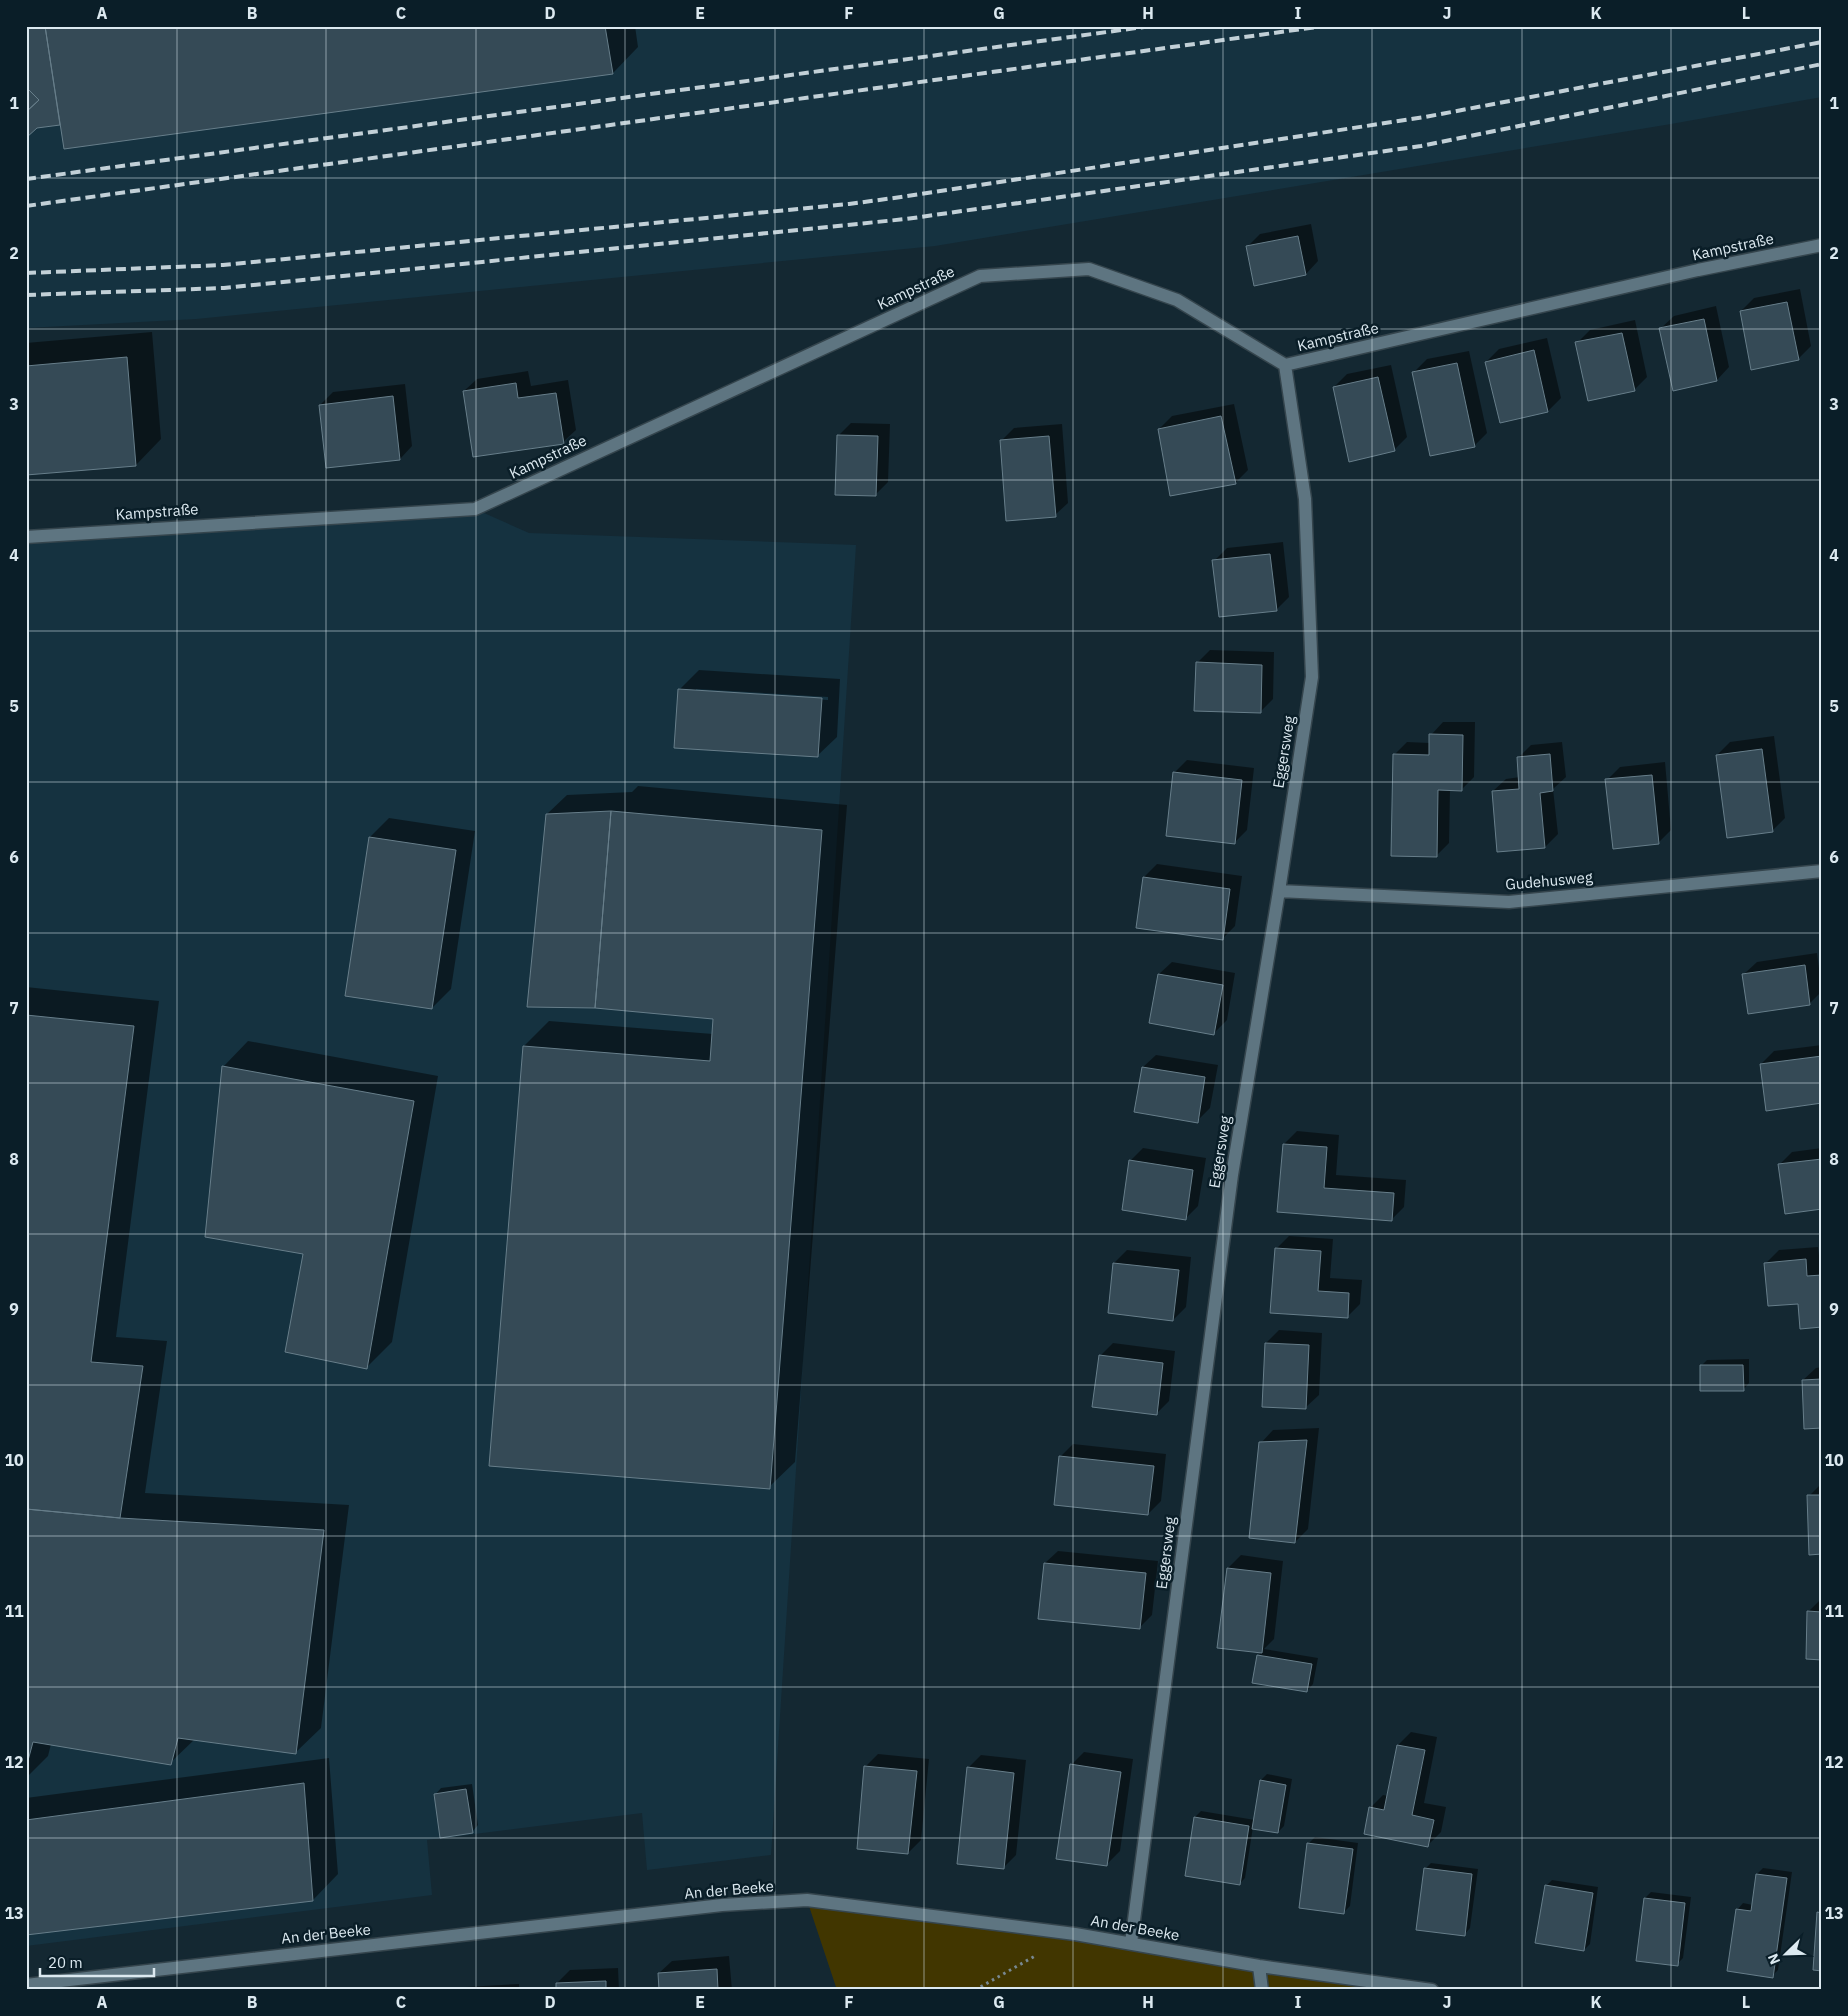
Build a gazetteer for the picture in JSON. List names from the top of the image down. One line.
{"streets":{"street":["Kampstraße","Eggersweg","Gudehusweg","An der Beeke"]},"crossings":[["Kampstraße","Eggersweg"],["Eggersweg","Gudehusweg"],["Eggersweg","An der Beeke"]],"scale_bar":"20 m","north":"bottom left","grid":{"columns":["A","B","C","D","E","F","G","H","I","J","K","L"],"rows":["1","2","3","4","5","6","7","8","9","10","11","12","13"]}}
